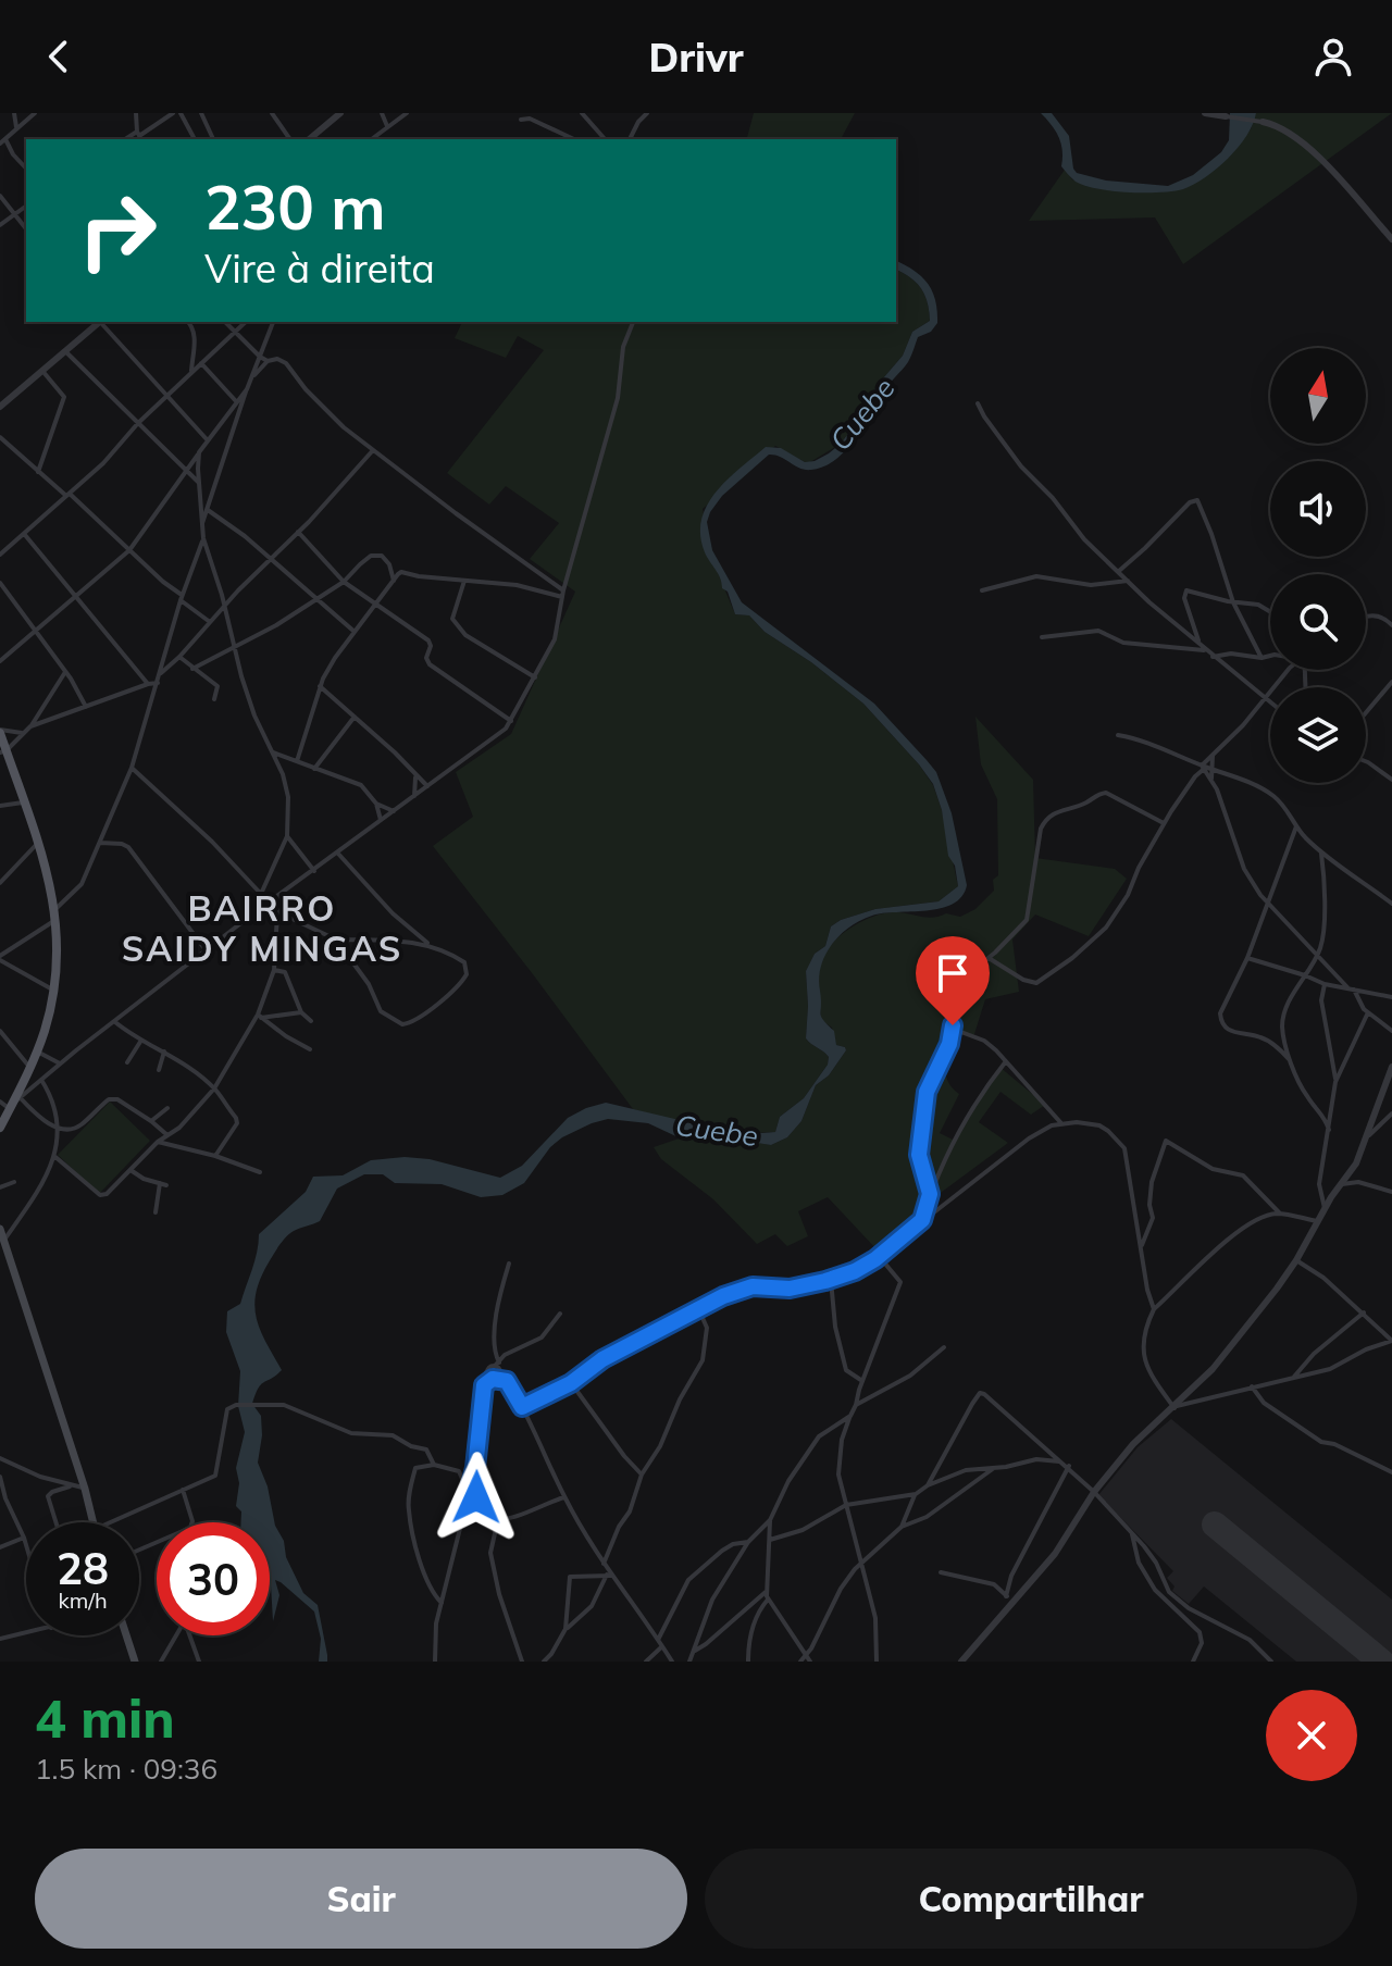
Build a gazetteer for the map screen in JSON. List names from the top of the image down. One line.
{"districts":["BAIRRO SAIDY MINGAS"],"water":["Cuebe"],"north":"top","page":{"header":"Drivr","turn":["230 m","Vire à direita"],"speed":"28 km/h","limit":"30","heading":["4 min","1.5 km · 09:36"],"buttons":["Sair","Compartilhar"]}}
